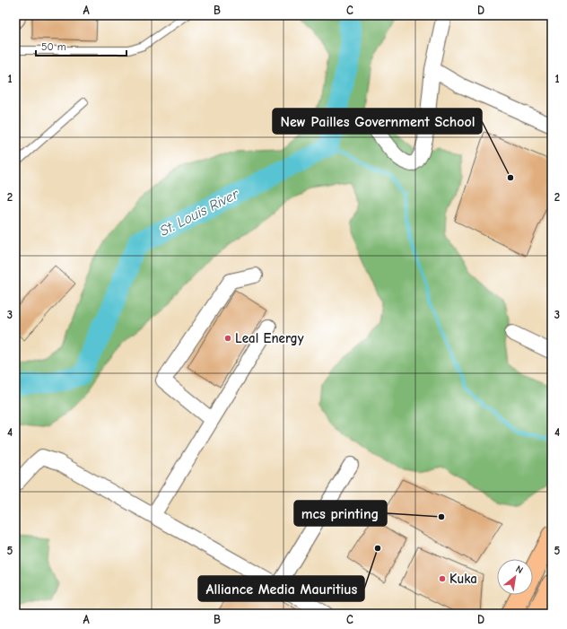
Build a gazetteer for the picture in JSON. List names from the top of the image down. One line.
{"water":["St. Louis River"],"places":["New Pailles Government School","Leal Energy","mcs printing","Alliance Media Mauritius","Kuka"],"scale_bar":"50 m","north":"top right","grid":{"columns":["A","B","C","D"],"rows":["1","2","3","4","5"]}}
